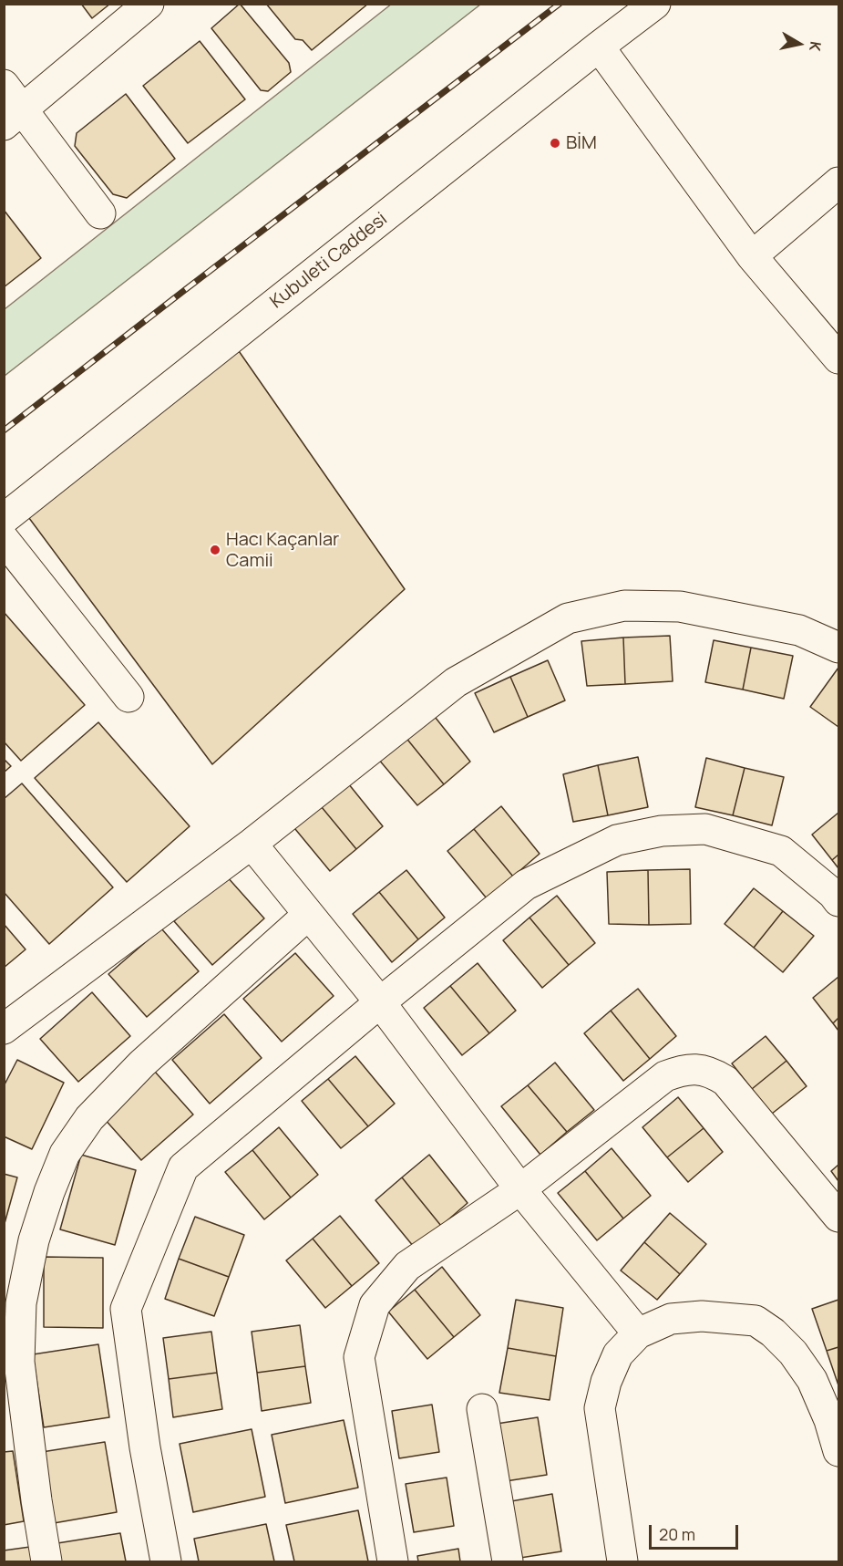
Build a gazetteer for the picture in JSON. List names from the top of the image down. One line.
{"streets":{"street":["Kubuleti Caddesi"]},"places":["BİM","Hacı Kaçanlar Camii"],"scale_bar":"20 m","north":"right"}
